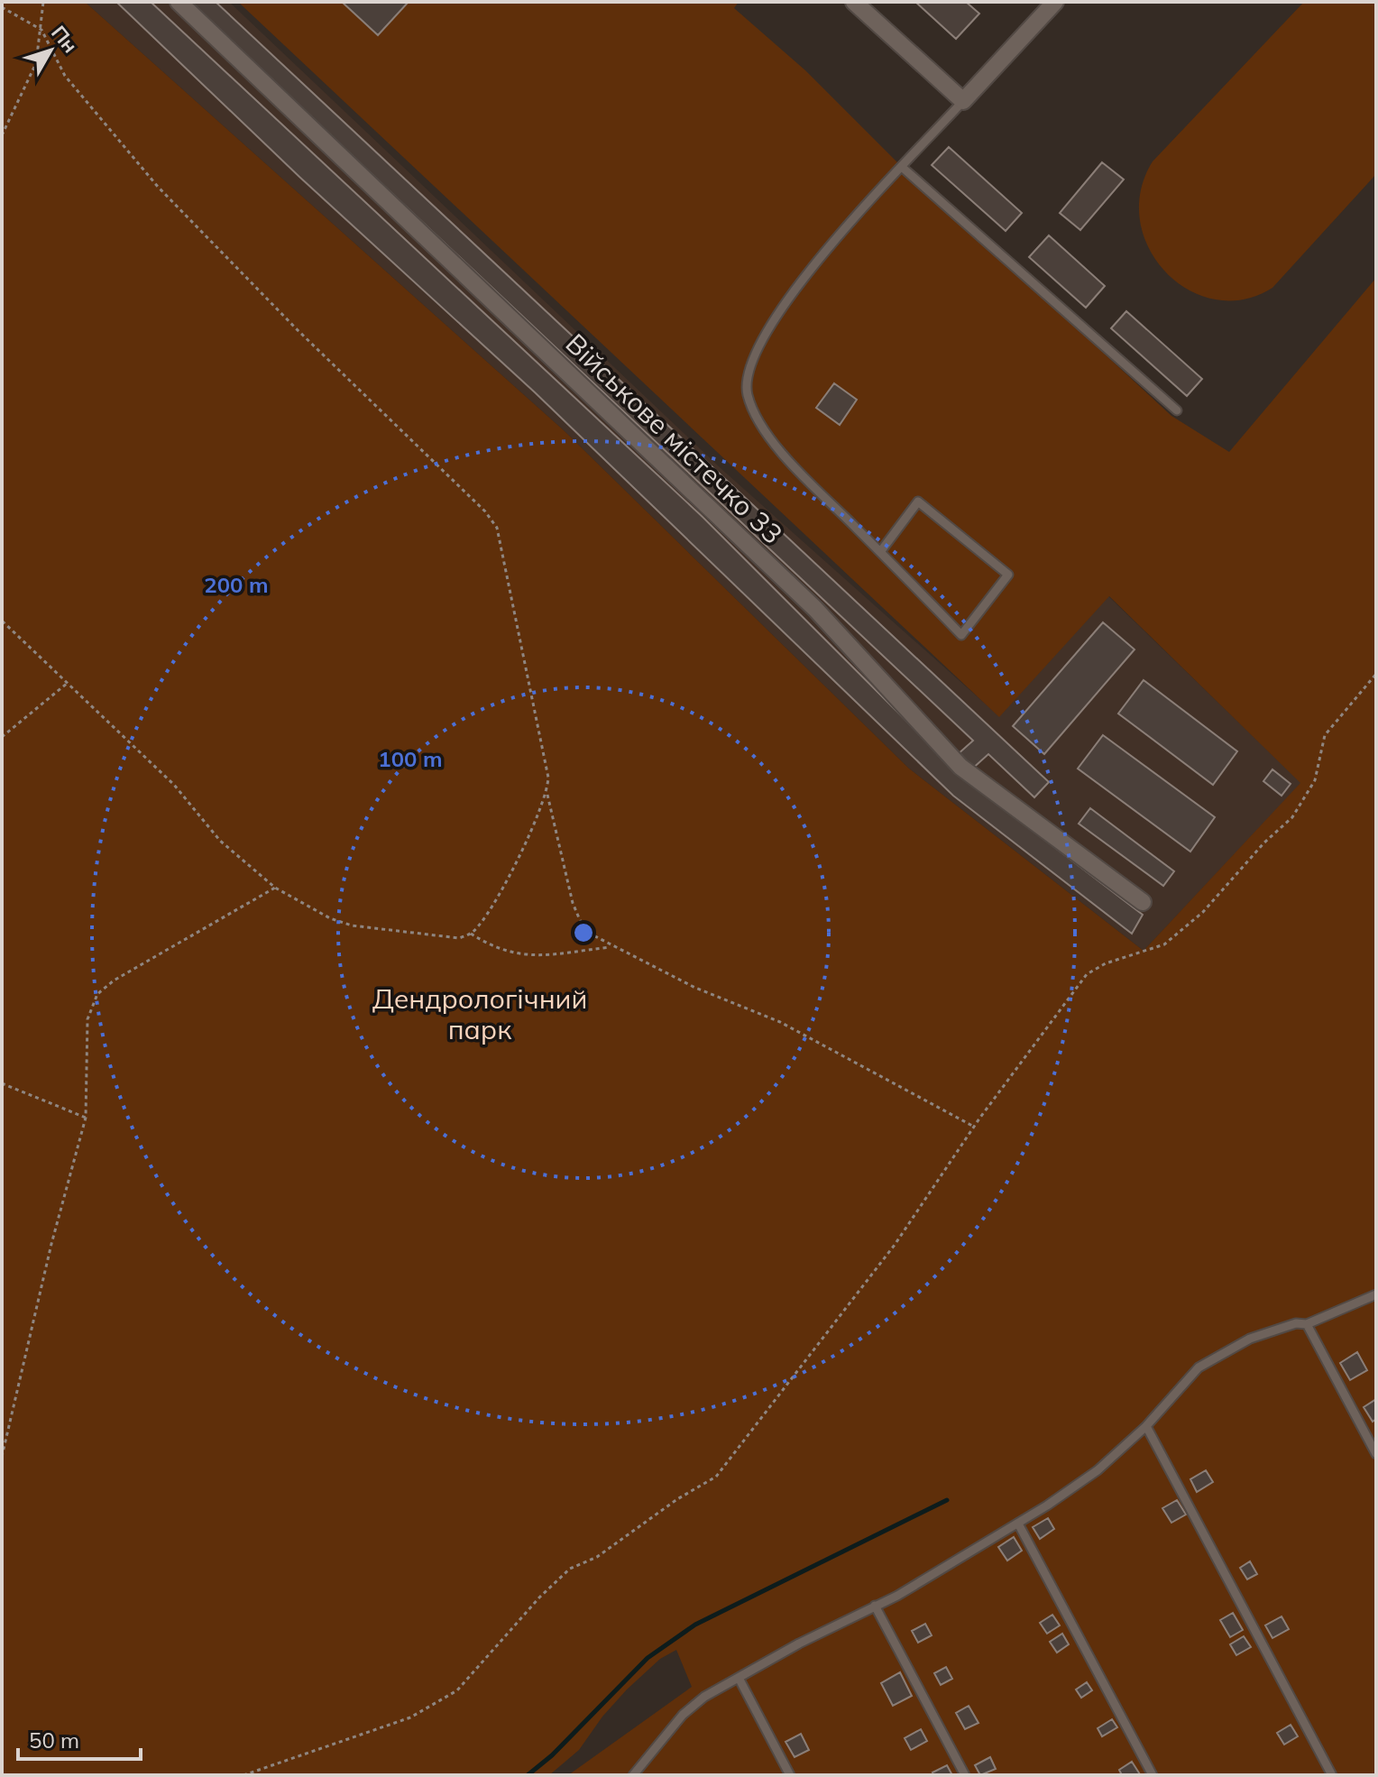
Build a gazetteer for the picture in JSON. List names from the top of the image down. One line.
{"streets":{"street":["Військове містечко 33"]},"parks":["Дендрологічний парк"],"scale_bar":"50 m","north":"top right","rings":["200 m","100 m"]}
